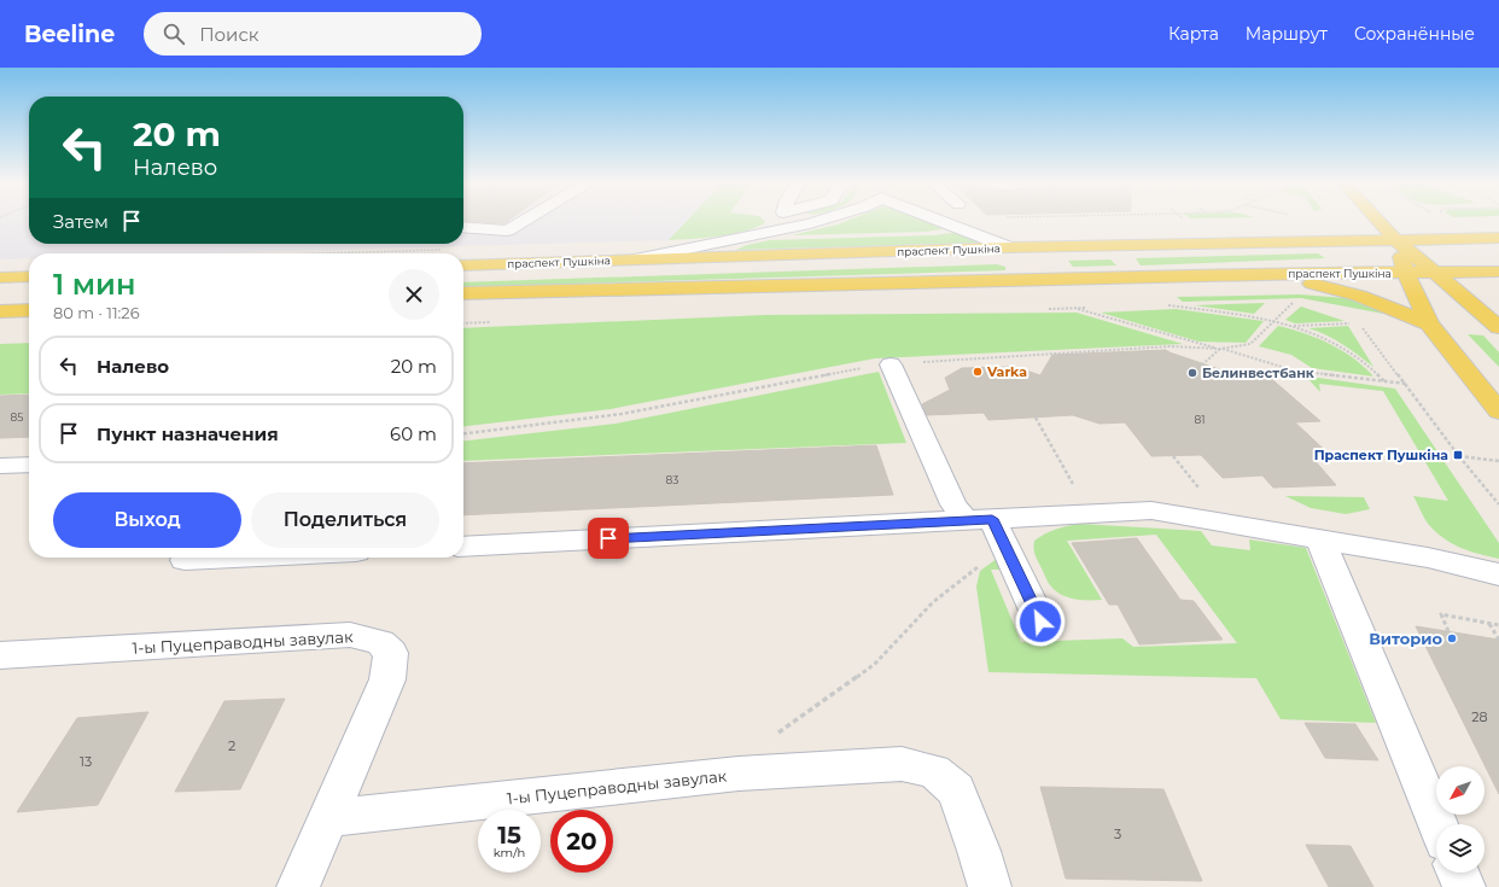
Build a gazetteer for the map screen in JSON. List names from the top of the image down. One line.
{"streets":{"main road":["праспект Пушкіна"],"street":["1-ы Пуцеправодны завулак"]},"places":{"other":["Varka","Белинвестбанк","Виторио"],"transit":["Праспект Пушкіна"]},"house_numbers":["85","81","83","28","2","13","3"],"north":"bottom left","page":{"header":"Beeline","search":"Поиск","nav":["Карта","Маршрут","Сохранённые"],"turn":["20 m","Налево"],"then":"Затем","heading":["1 мин","80 m · 11:26"],"list":[{"name":"Налево","value":"20 m"},{"name":"Пункт назначения","value":"60 m"}],"buttons":["Выход","Поделиться"],"speed":"15 km/h","limit":"20"}}
